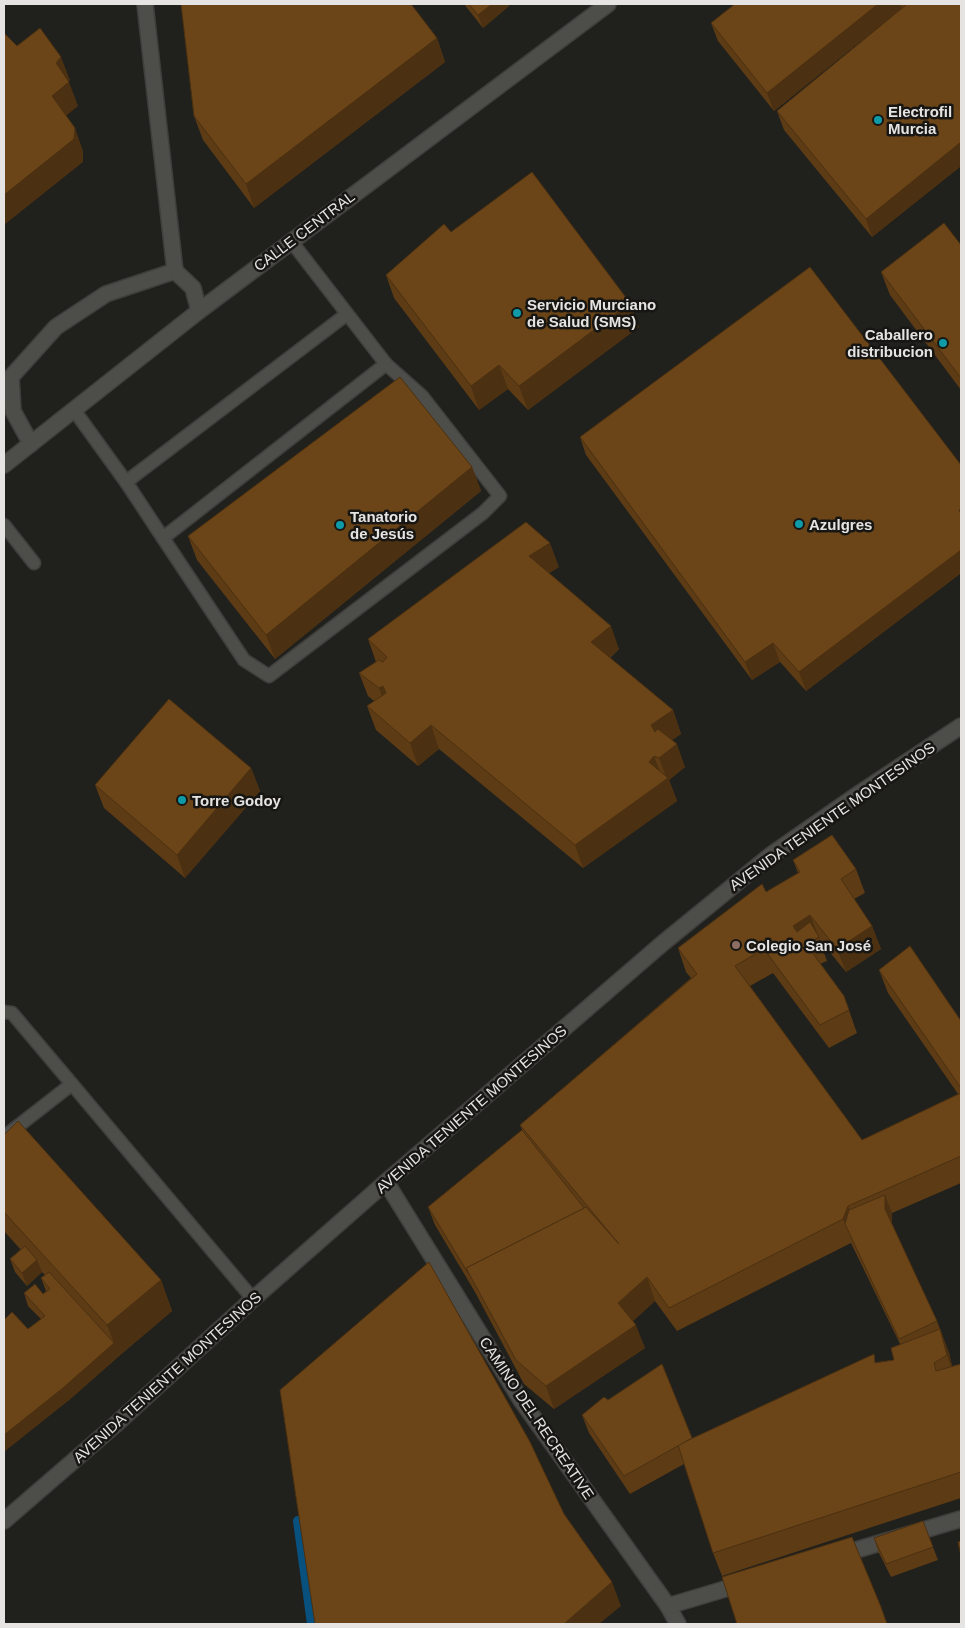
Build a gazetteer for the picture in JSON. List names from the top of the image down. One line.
{"streets":{"street":["CALLE CENTRAL","AVENIDA TENIENTE MONTESINOS","CAMINO DEL RECREATIVE"]},"crossings":[["AVENIDA TENIENTE MONTESINOS","CAMINO DEL RECREATIVE"]],"places":["Electrofil Murcia","Servicio Murciano de Salud (SMS)","Caballero distribucion","Azulgres","Tanatorio de Jesús","Torre Godoy","Colegio San José"]}
